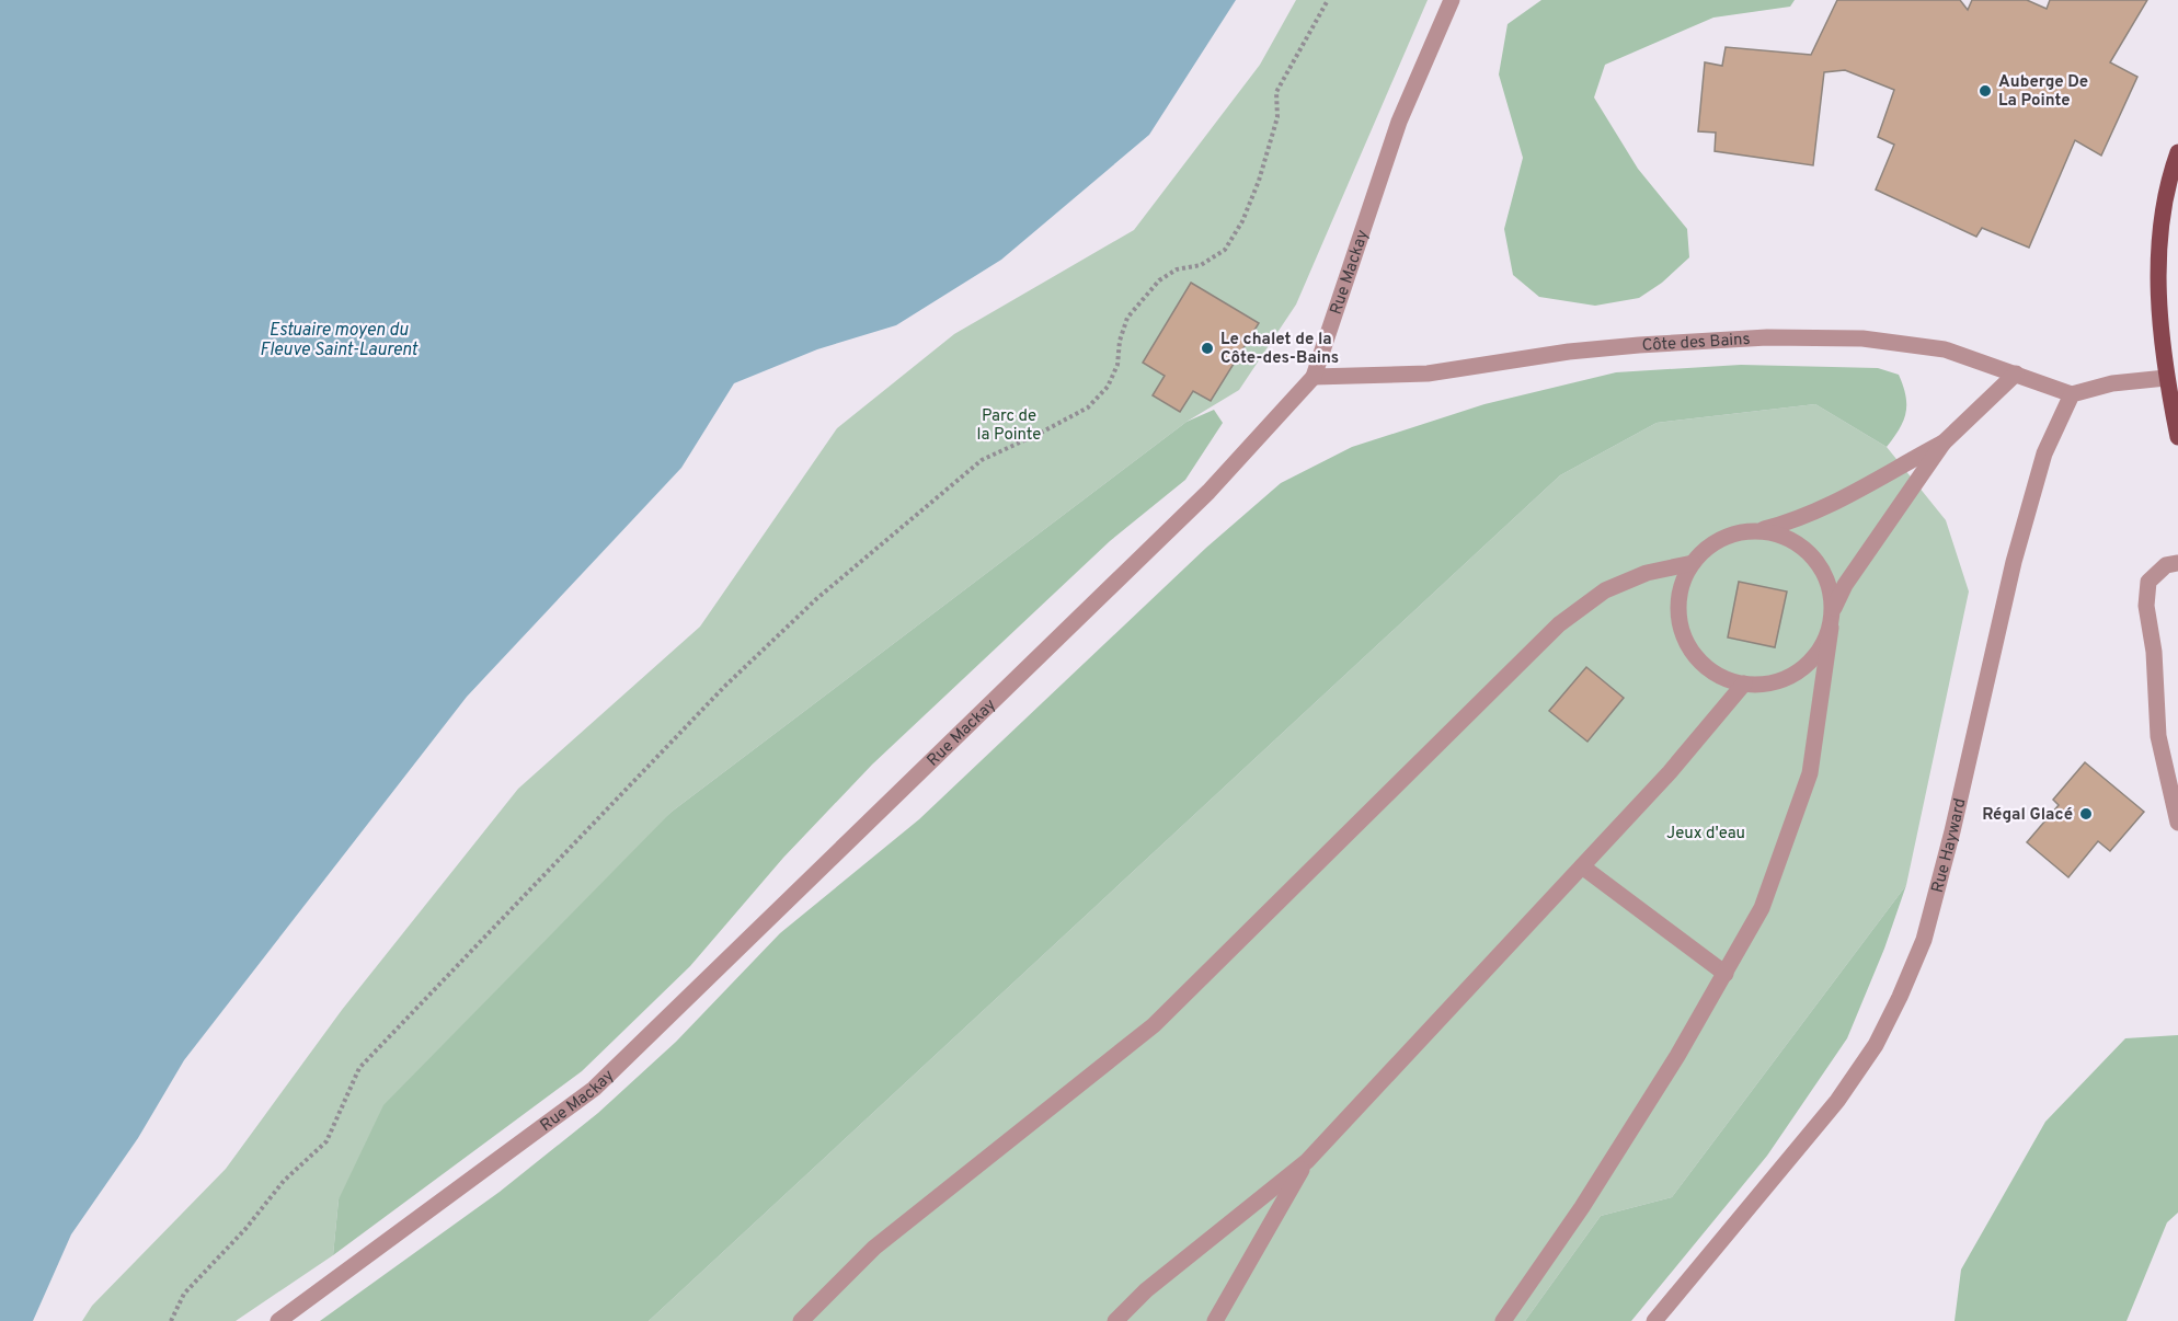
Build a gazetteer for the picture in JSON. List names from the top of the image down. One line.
{"streets":{"street":["Rue Mackay","Côte des Bains","Rue Hayward"]},"crossings":[["Rue Mackay","Côte des Bains"],["Côte des Bains","Rue Hayward"]],"water":["Estuaire moyen du Fleuve Saint-Laurent"],"parks":["Parc de la Pointe","Jeux d'eau"],"places":["Auberge De La Pointe","Le chalet de la Côte-des-Bains","Régal Glacé"]}
